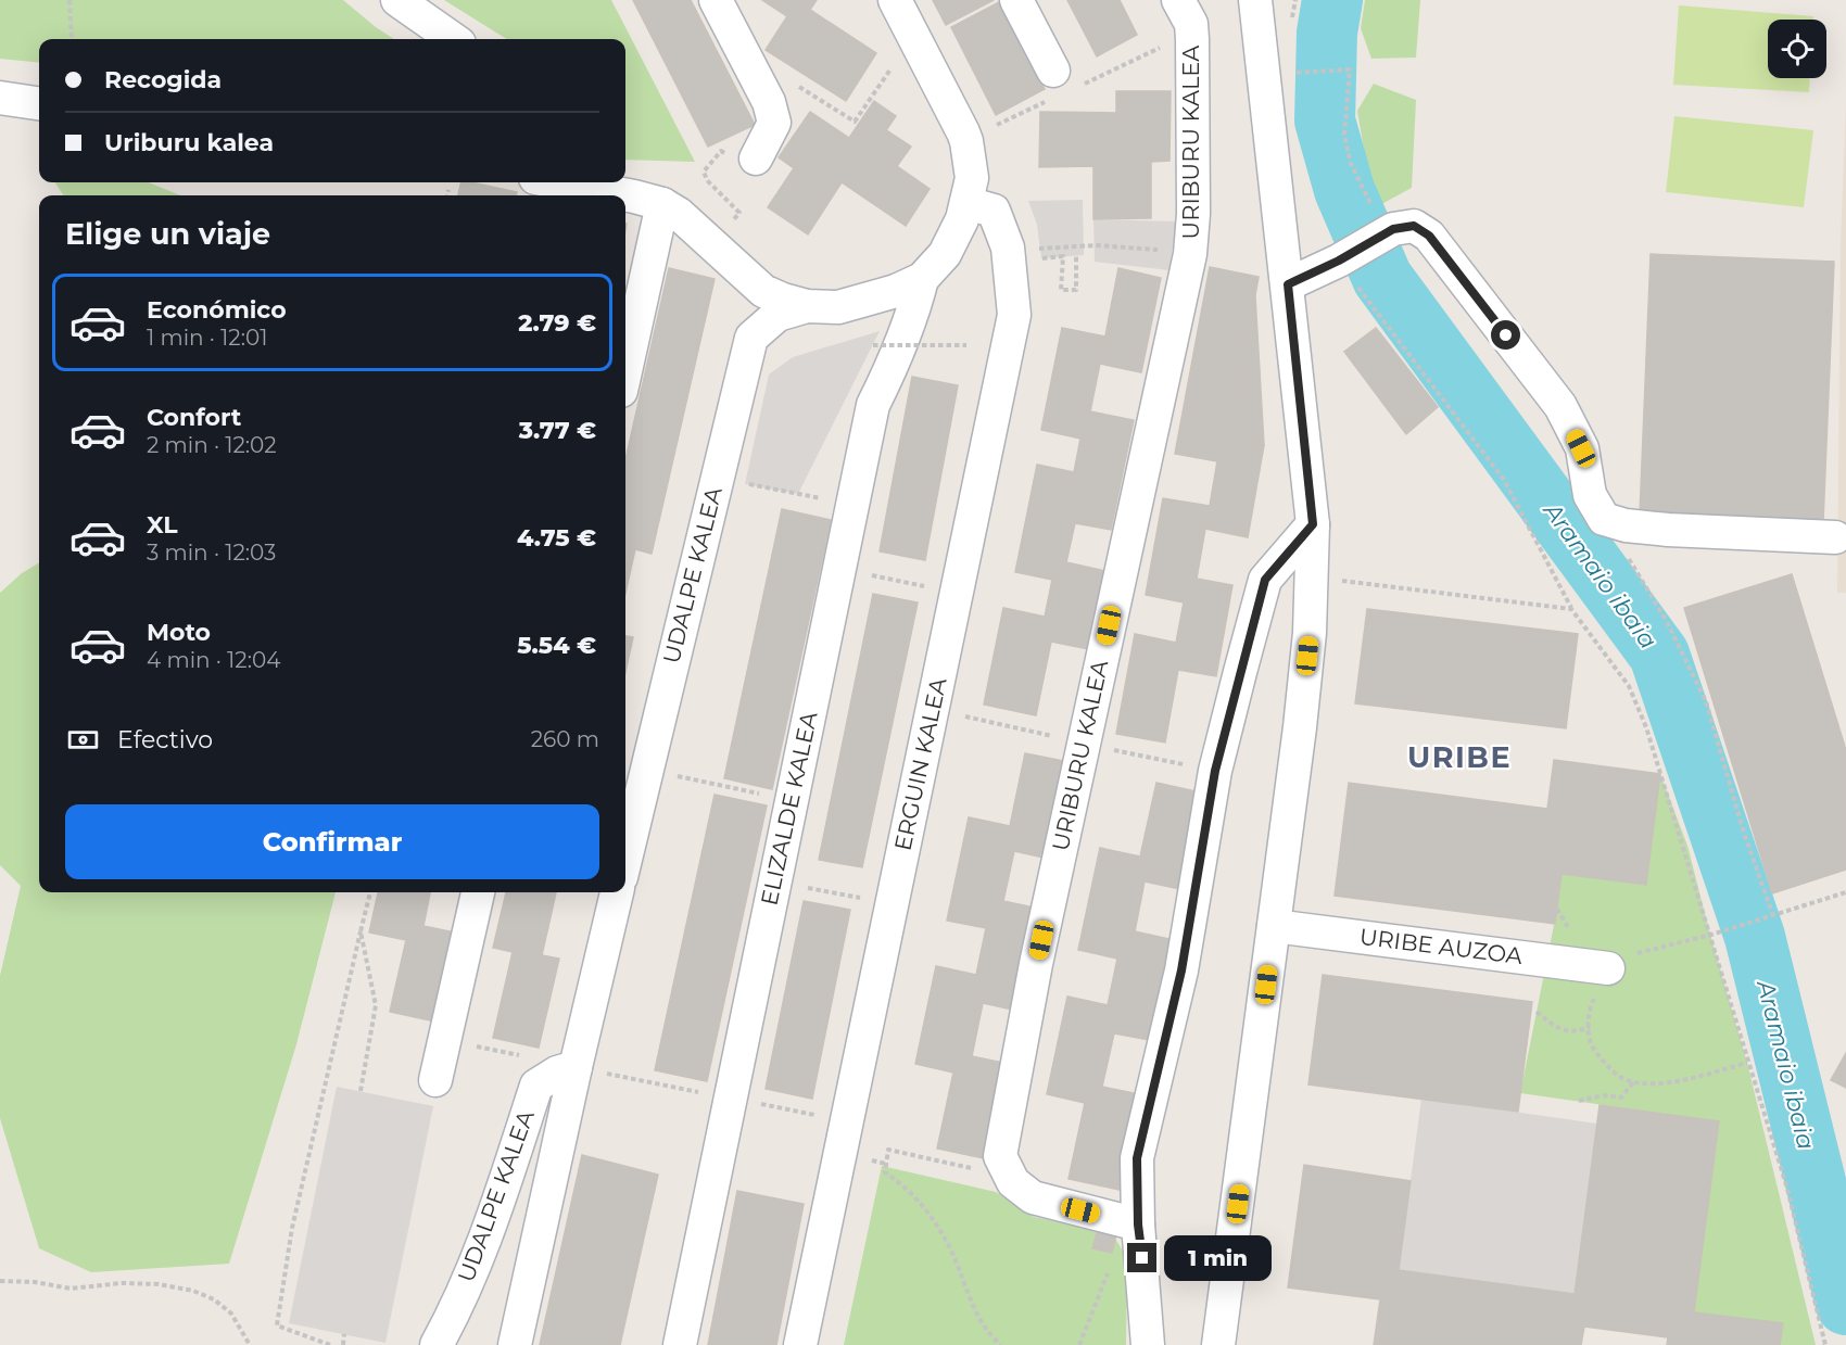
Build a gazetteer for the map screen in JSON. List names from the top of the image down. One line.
{"streets":{"street":["URIBURU KALEA","UDALPE KALEA","ERGUIN KALEA","ELIZALDE KALEA","URIBE AUZOA"]},"districts":["URIBE"],"water":["Aramaio ibaia"],"page":{"banner":["Recogida","Uriburu kalea"],"heading":"Elige un viaje","list":[{"name":"Económico","note":"1 min · 12:01","value":"2.79 €"},{"name":"Confort","note":"2 min · 12:02","value":"3.77 €"},{"name":"XL","note":"3 min · 12:03","value":"4.75 €"},{"name":"Moto","note":"4 min · 12:04","value":"5.54 €"}],"pay":["Efectivo","260 m"],"buttons":"Confirmar","bubble":"1 min"}}
